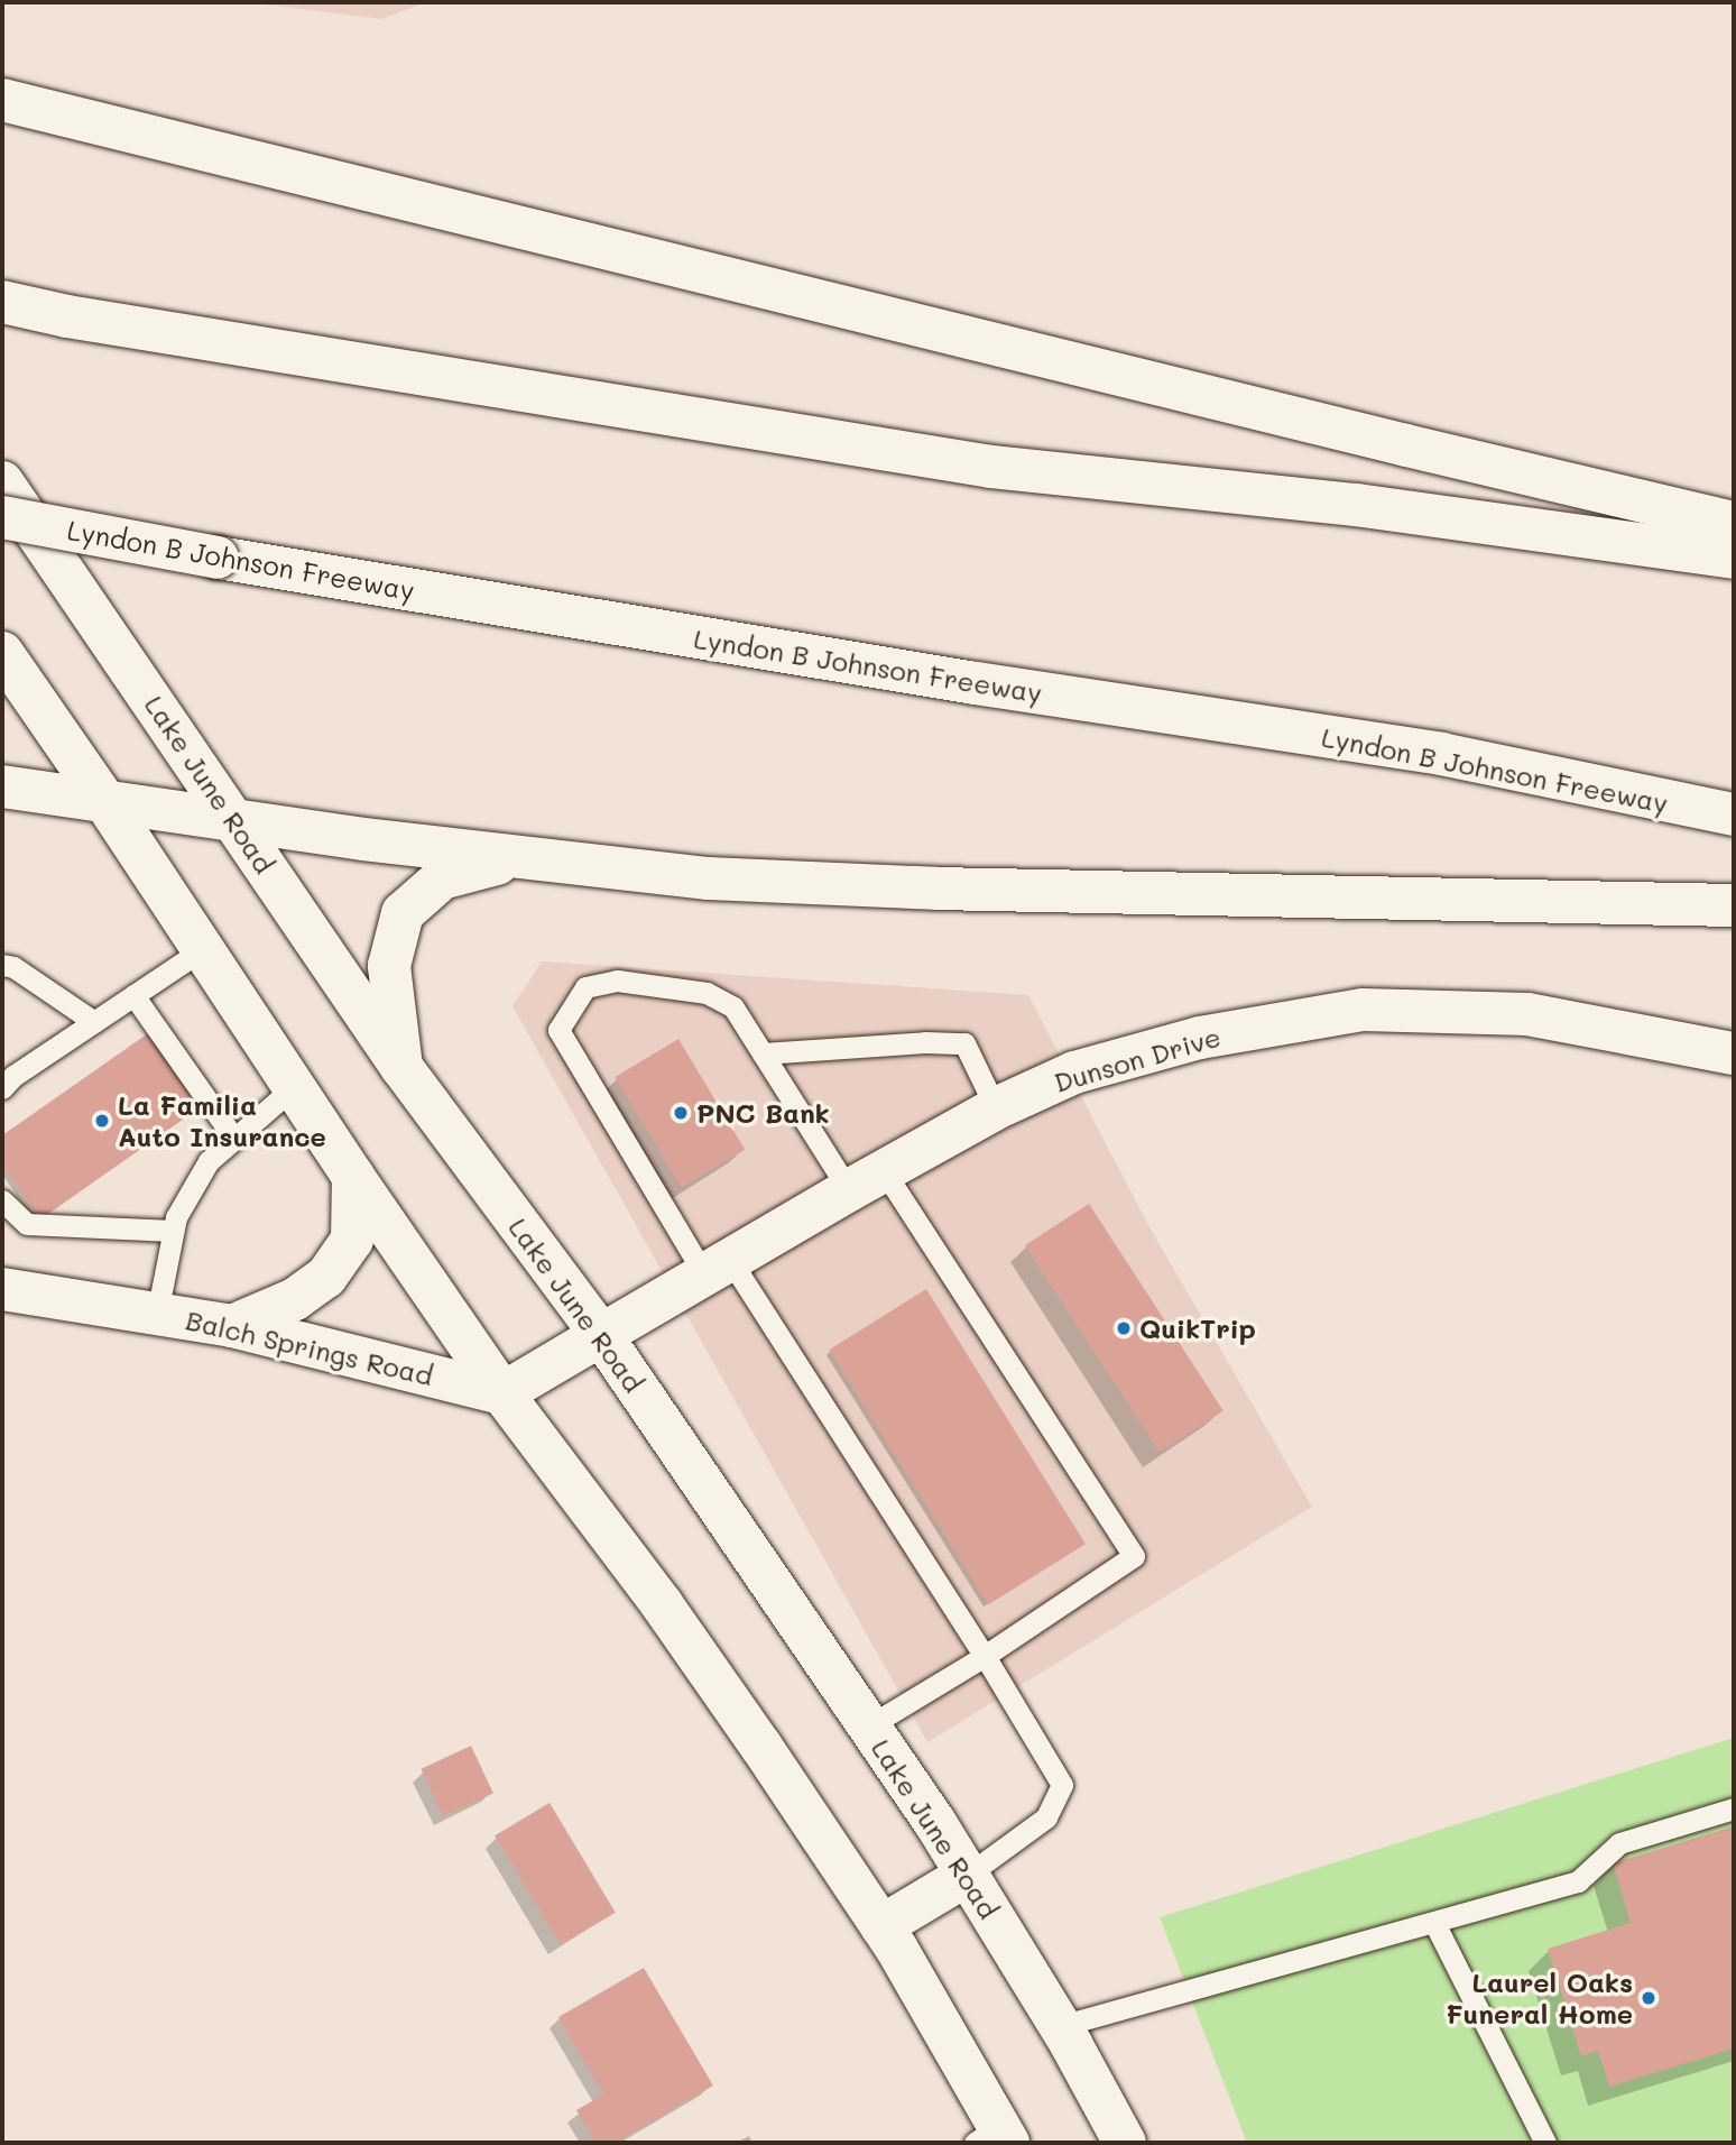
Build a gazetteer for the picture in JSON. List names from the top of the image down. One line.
{"streets":{"main road":["Lyndon B Johnson Freeway","Lake June Road","Dunson Drive","Balch Springs Road"]},"crossings":[["Lake June Road","Dunson Drive"]],"places":["PNC Bank","La Familia Auto Insurance","QuikTrip","Laurel Oaks Funeral Home"]}
